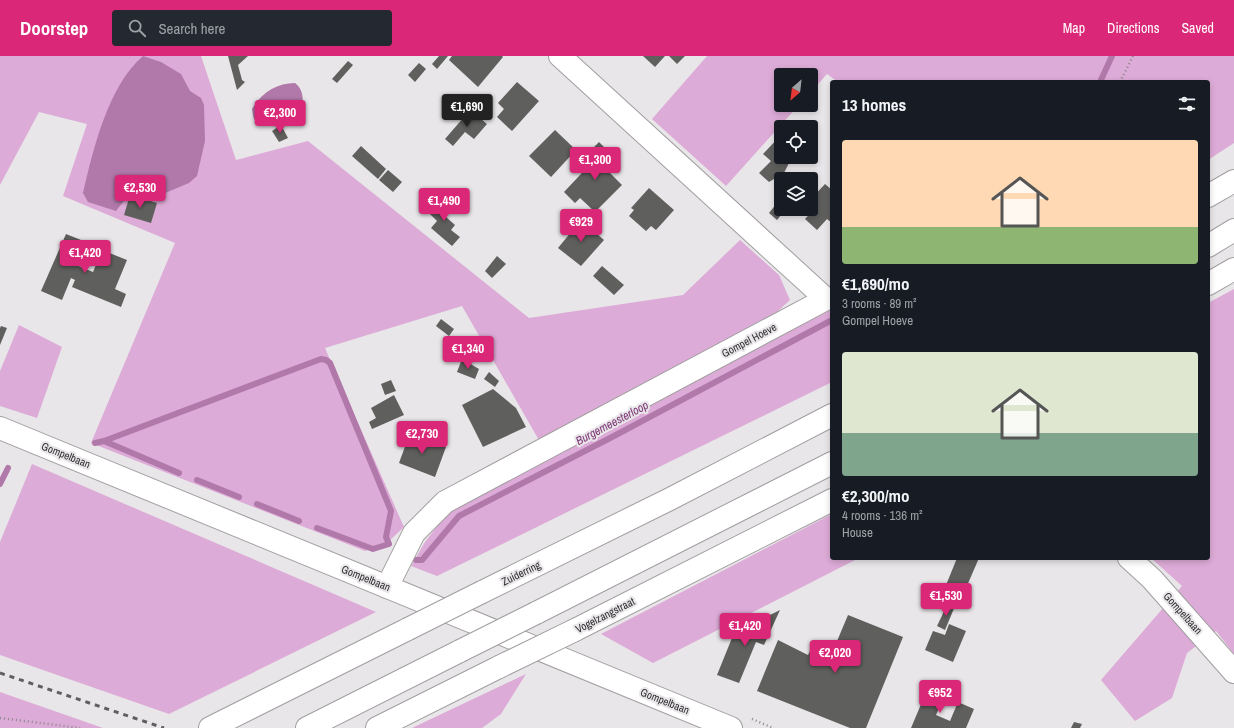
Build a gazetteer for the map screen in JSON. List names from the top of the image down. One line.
{"streets":{"main road":["Gompel Hoeve","Gompelbaan","Zuiderring","Vogelzangstraat"]},"crossings":[["Gompel Hoeve","Gompelbaan"]],"water":["Burgemeesterloop"],"north":"bottom left","page":{"header":"Doorstep","search":"Search here","nav":["Map","Directions","Saved"],"heading":"13 homes","price":["€1,690","€2,300","€1,300","€2,530","€1,490","€929","€1,420","€1,340","€2,730","€1,530","€1,420","€2,020","€952"],"list":[{"name":"€1,690/mo","note":"3 rooms · 89 m² · Gompel Hoeve"},{"name":"€2,300/mo","note":"4 rooms · 136 m² · House"}]}}
